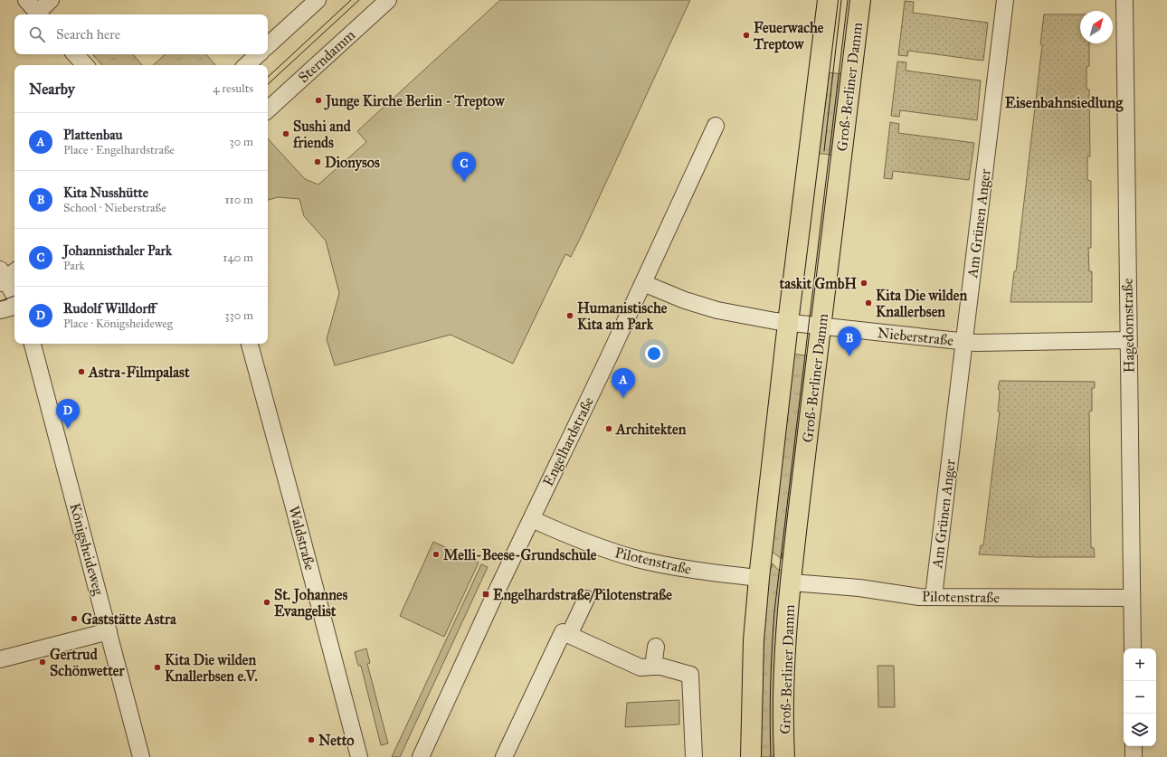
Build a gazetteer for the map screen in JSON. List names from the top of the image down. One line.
{"streets":{"main road":["Groß-Berliner Damm"],"street":["Sterndamm","Am Grünen Anger","Hagedornstraße","Nieberstraße","Engelhardstraße","Waldstraße","Königsheideweg","Pilotenstraße"]},"crossings":[["Groß-Berliner Damm","Nieberstraße"],["Groß-Berliner Damm","Pilotenstraße"],["Am Grünen Anger","Nieberstraße"],["Am Grünen Anger","Pilotenstraße"],["Hagedornstraße","Nieberstraße"],["Hagedornstraße","Pilotenstraße"],["Nieberstraße","Engelhardstraße"],["Engelhardstraße","Pilotenstraße"]],"districts":["Eisenbahnsiedlung"],"places":{"other":["Feuerwache Treptow","Junge Kirche Berlin - Treptow","Sushi and friends","Dionysos","taskit GmbH","Kita Die wilden Knallerbsen","Humanistische Kita am Park","Astra-Filmpalast","Architekten","Melli-Beese-Grundschule","St. Johannes Evangelist","Gaststätte Astra","Gertrud Schönwetter","Kita Die wilden Knallerbsen e.V.","Netto"],"transit":["Engelhardstraße/Pilotenstraße"]},"north":"top right","page":{"search":"Search here","heading":["Nearby","4 results"],"list":[{"mark":"A","name":"Plattenbau","note":"Place · Engelhardstraße","value":"30 m"},{"mark":"B","name":"Kita Nusshütte","note":"School · Nieberstraße","value":"110 m"},{"mark":"C","name":"Johannisthaler Park","note":"Park","value":"140 m"},{"mark":"D","name":"Rudolf Willdorff","note":"Place · Königsheideweg","value":"330 m"}],"pins":["C","B","A","D"],"map_buttons":["+","−"]}}
